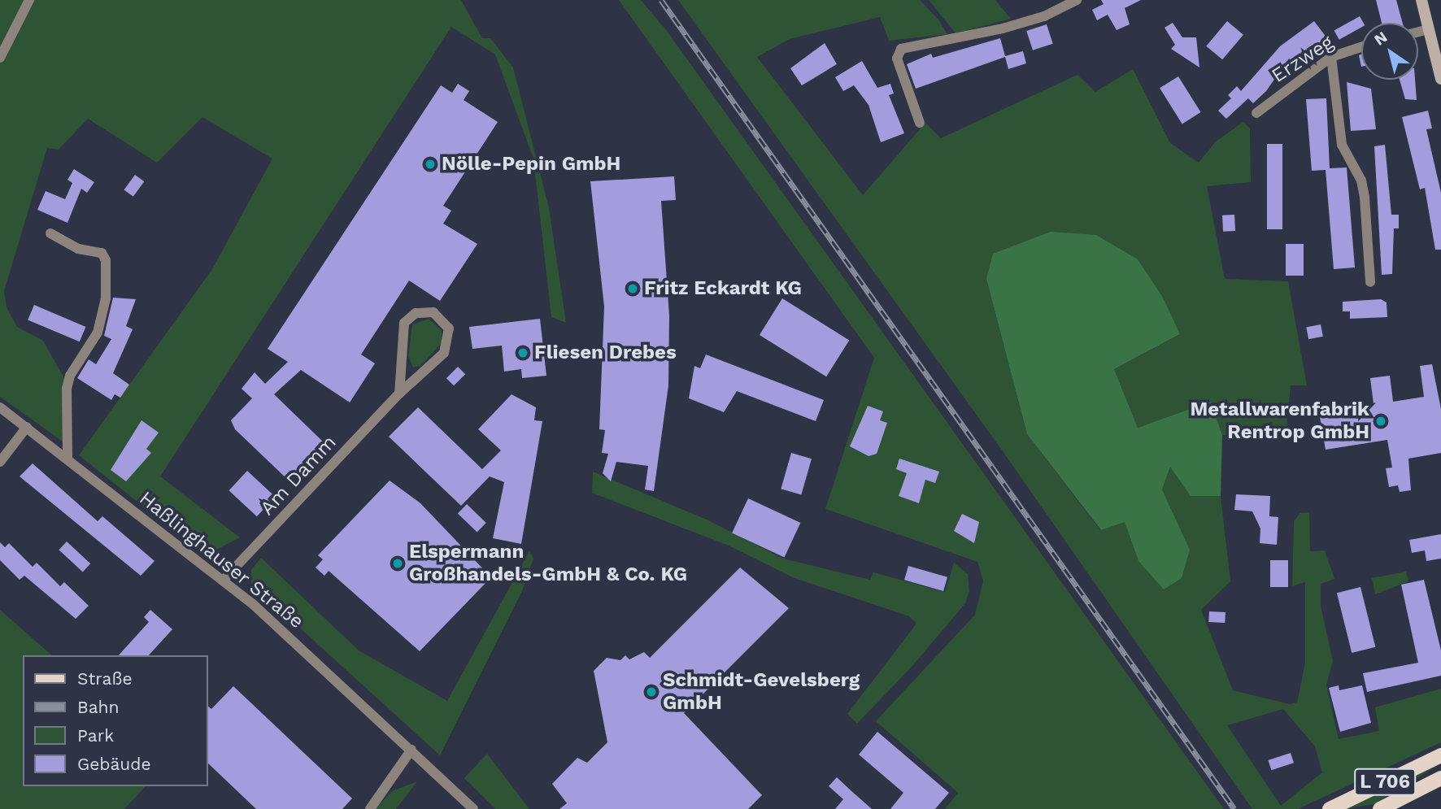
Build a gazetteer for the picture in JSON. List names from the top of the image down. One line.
{"streets":{"main road":["L 706"],"street":["Erzweg","Am Damm","Haßlinghauser Straße"]},"crossings":[["Am Damm","Haßlinghauser Straße"]],"places":["Nölle-Pepin GmbH","Fritz Eckardt KG","Fliesen Drebes","Metallwarenfabrik Rentrop GmbH","Elspermann Großhandels-GmbH & Co. KG","Schmidt-Gevelsberg GmbH"],"legend":["Straße","Bahn","Park","Gebäude"],"north":"top left"}
